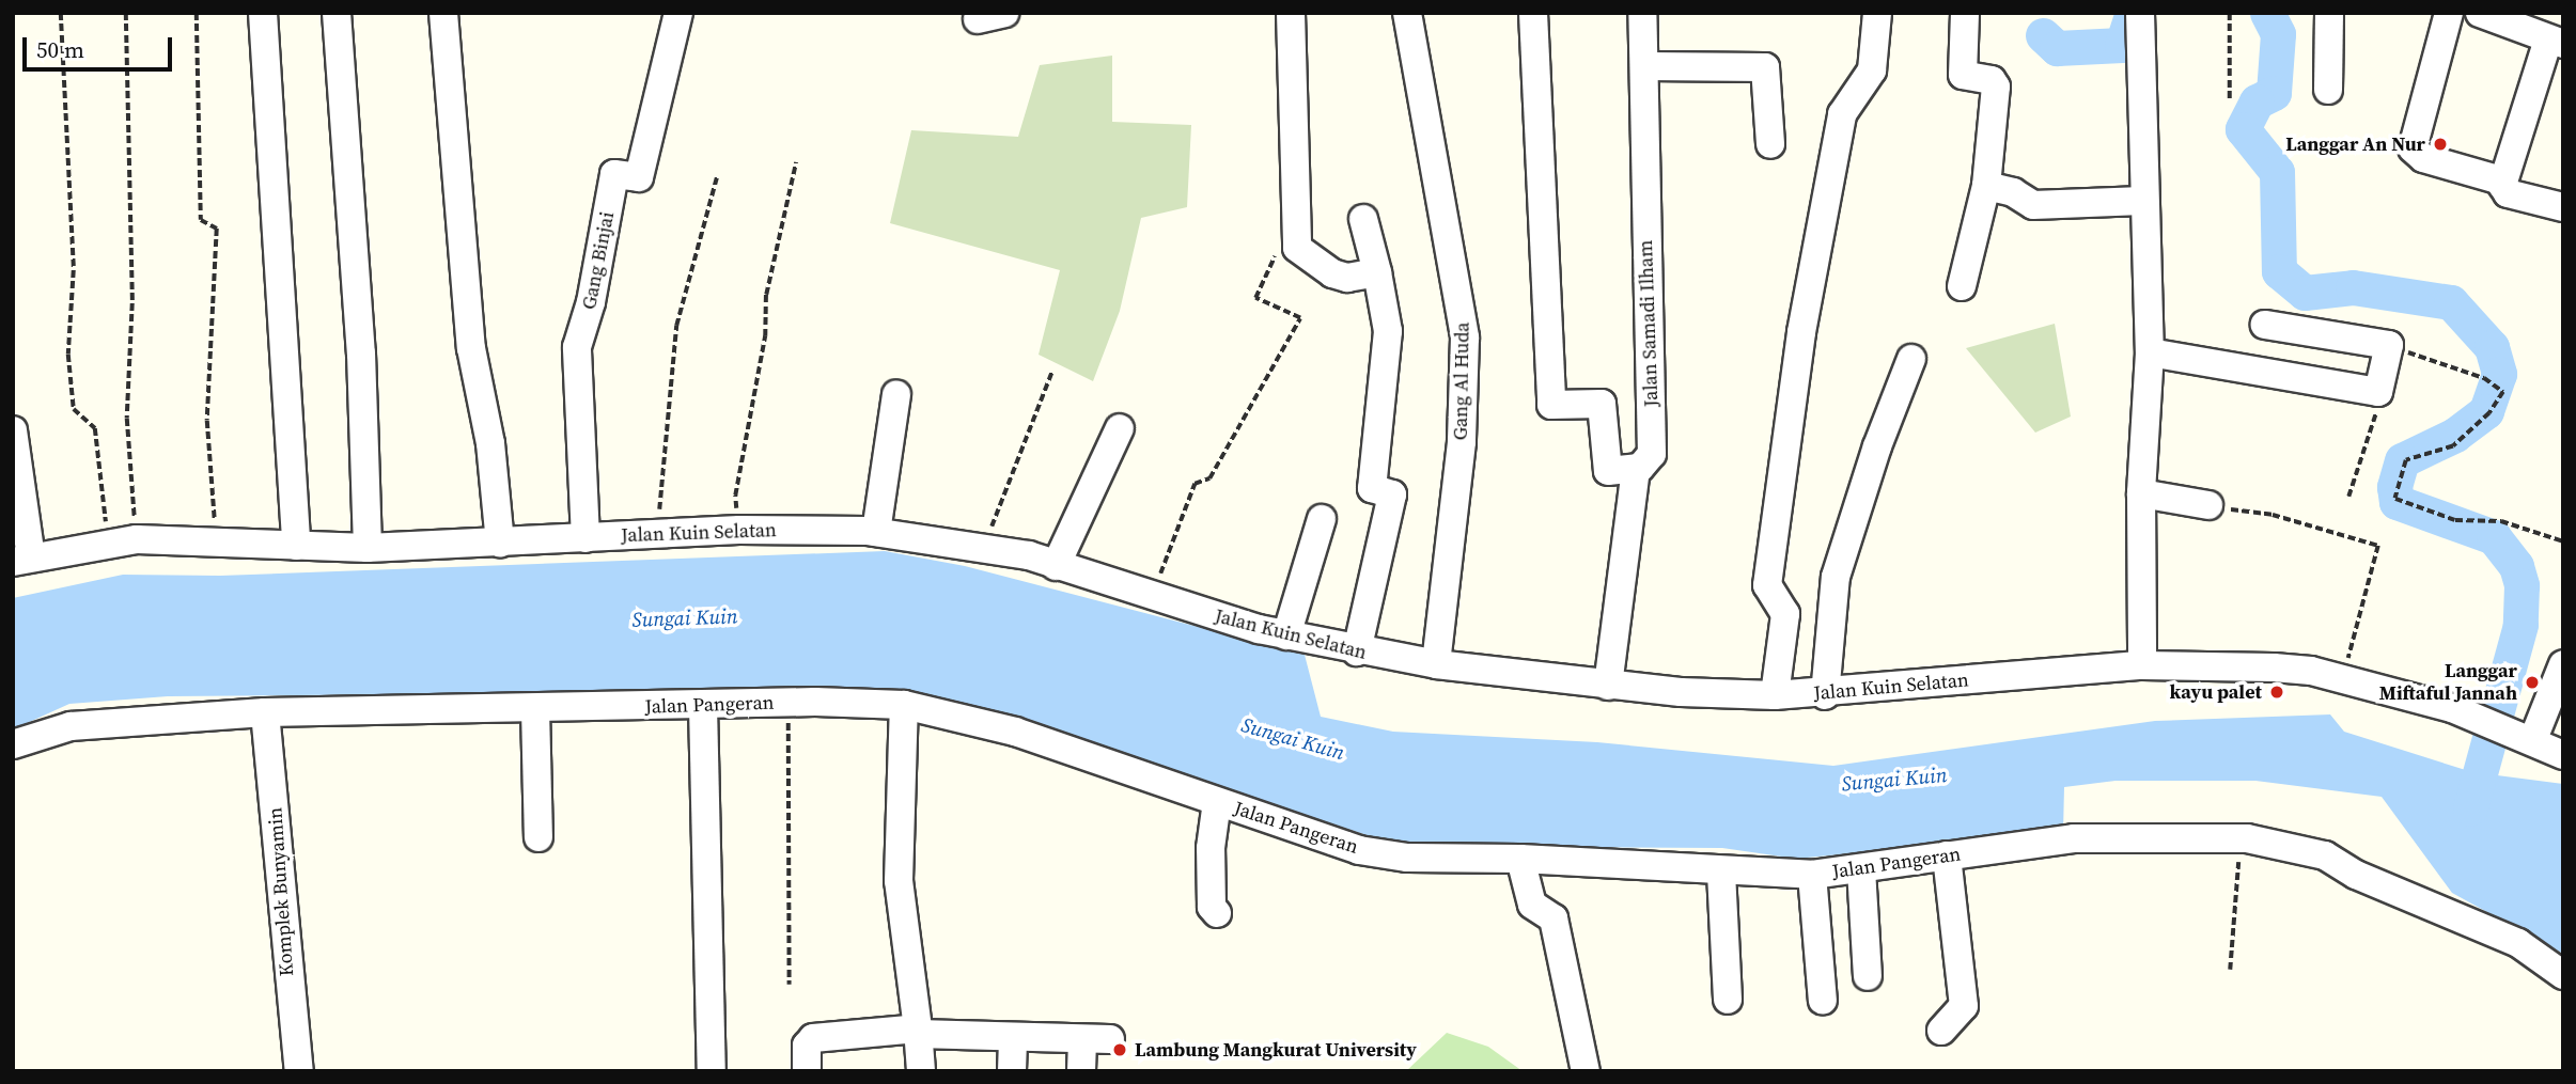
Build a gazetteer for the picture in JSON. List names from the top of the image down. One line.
{"streets":{"street":["Gang Binjai","Jalan Samadi Ilham","Gang Al Huda","Jalan Kuin Selatan","Jalan Pangeran","Komplek Bunyamin"]},"crossings":[["Gang Binjai","Jalan Kuin Selatan"],["Jalan Samadi Ilham","Jalan Kuin Selatan"],["Gang Al Huda","Jalan Kuin Selatan"],["Jalan Pangeran","Komplek Bunyamin"]],"water":["Sungai Kuin"],"places":["Langgar An Nur","Langgar Miftaful Jannah","kayu palet","Lambung Mangkurat University"],"scale_bar":"50 m"}
